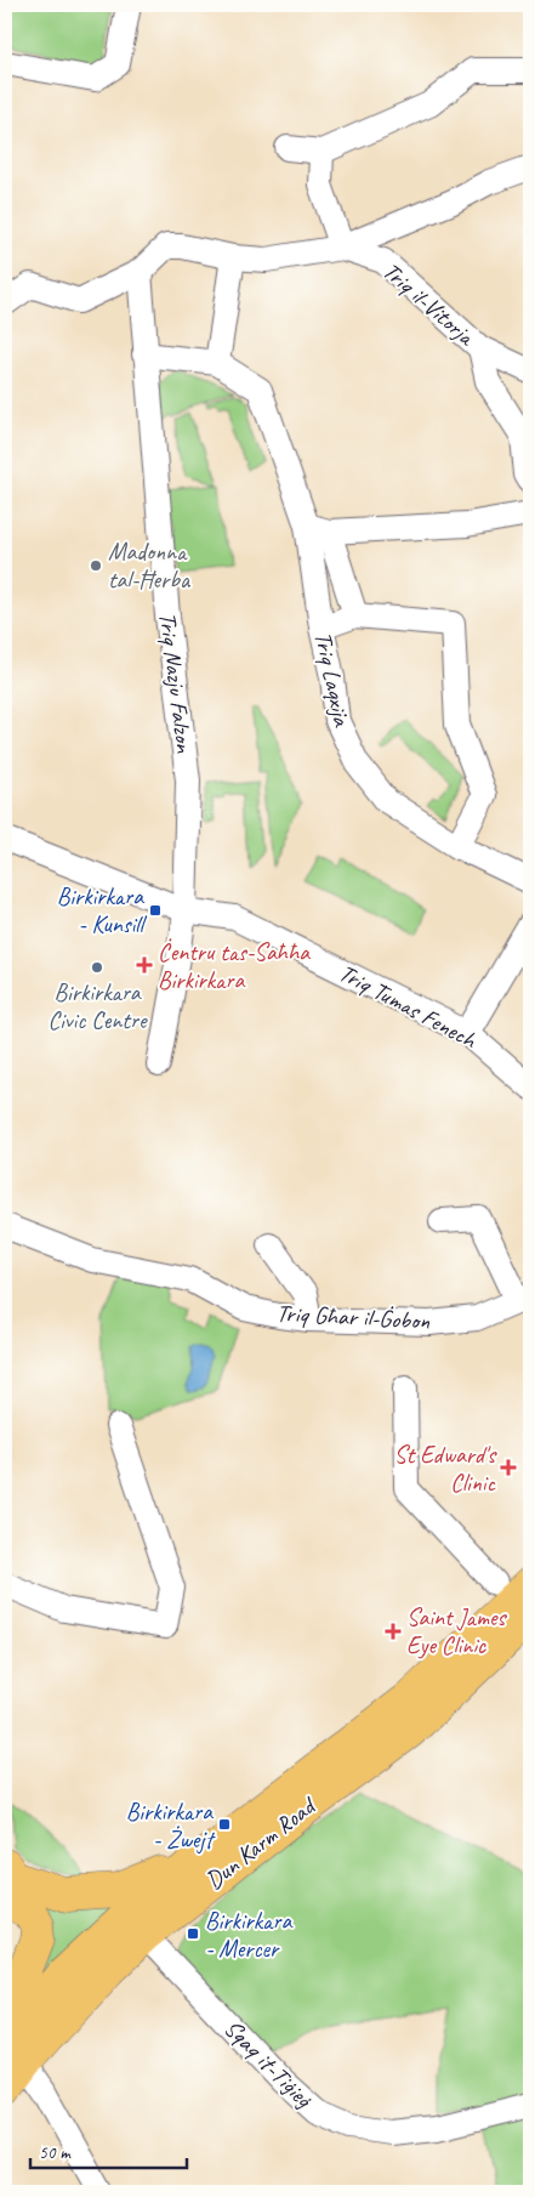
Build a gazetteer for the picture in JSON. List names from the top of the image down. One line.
{"streets":{"highway":["Dun Karm Road"],"street":["Triq il-Vitorja","Triq Laqxija","Triq Nazju Falzon","Triq Tumas Fenech","Triq Għar il-Ġobon","Sqaq it-Tiġieġ"]},"crossings":[["Triq Laqxija","Triq Nazju Falzon"],["Triq Nazju Falzon","Triq Tumas Fenech"],["Dun Karm Road","Sqaq it-Tiġieġ"]],"places":{"other":["Madonna tal-Ħerba","Birkirkara Civic Centre"],"transit":["Birkirkara - Kunsill","Birkirkara - Żwejt","Birkirkara - Mercer"],"health":["Ċentru tas-Saħħa Birkirkara","St Edward's Clinic","Saint James Eye Clinic"]},"scale_bar":"50 m"}
